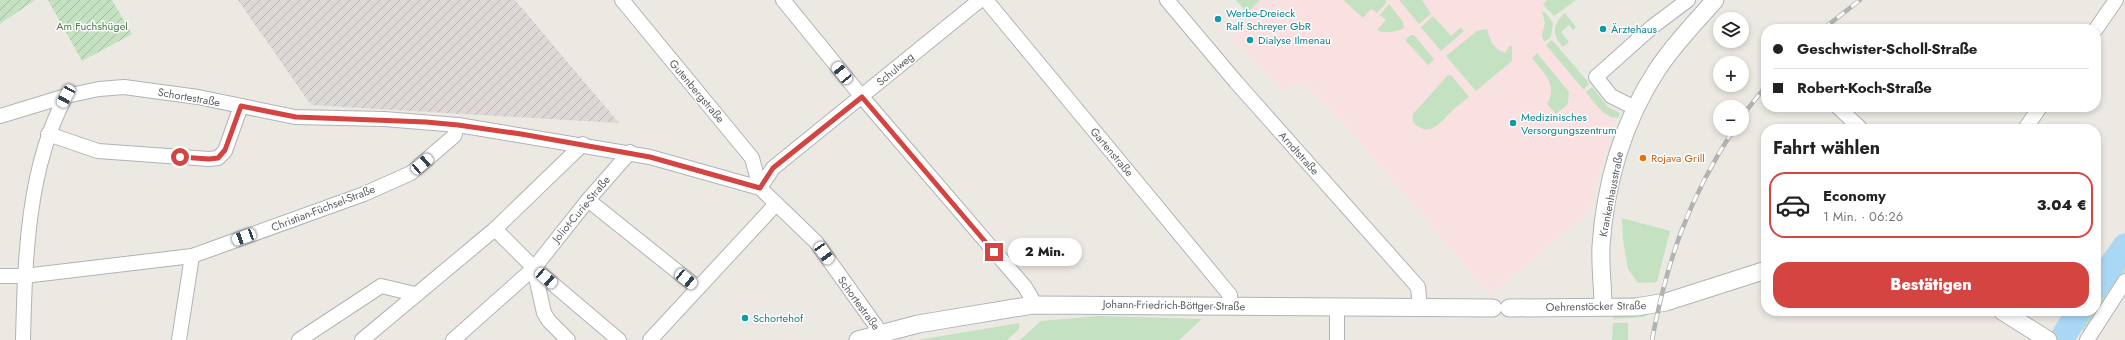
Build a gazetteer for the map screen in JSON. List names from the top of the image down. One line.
{"streets":{"street":["Schulweg","Gutenbergstraße","Schortestraße","Gartenstraße","Arndtstraße","Krankenhausstraße","Christian-Füchsel-Straße","Joliot-Curie-Straße","Johann-Friedrich-Böttger-Straße","Oehrenstöcker Straße"]},"crossings":[["Schulweg","Gutenbergstraße"],["Schulweg","Schortestraße"],["Gutenbergstraße","Schortestraße"],["Schortestraße","Christian-Füchsel-Straße"],["Schortestraße","Joliot-Curie-Straße"],["Schortestraße","Johann-Friedrich-Böttger-Straße"],["Gartenstraße","Johann-Friedrich-Böttger-Straße"],["Arndtstraße","Johann-Friedrich-Böttger-Straße"],["Krankenhausstraße","Oehrenstöcker Straße"],["Johann-Friedrich-Böttger-Straße","Oehrenstöcker Straße"]],"parks":["Am Fuchshügel"],"places":["Werbe-Dreieck Ralf Schreyer GbR","Ärztehaus","Dialyse Ilmenau","Medizinisches Versorgungszentrum","Rojava Grill","Schortehof"],"page":{"map_buttons":["+","−"],"banner":["Geschwister-Scholl-Straße","Robert-Koch-Straße"],"heading":"Fahrt wählen","list":[{"name":"Economy","note":"1 Min. · 06:26","value":"3.04 €"}],"bubble":"2 Min.","buttons":"Bestätigen"}}
